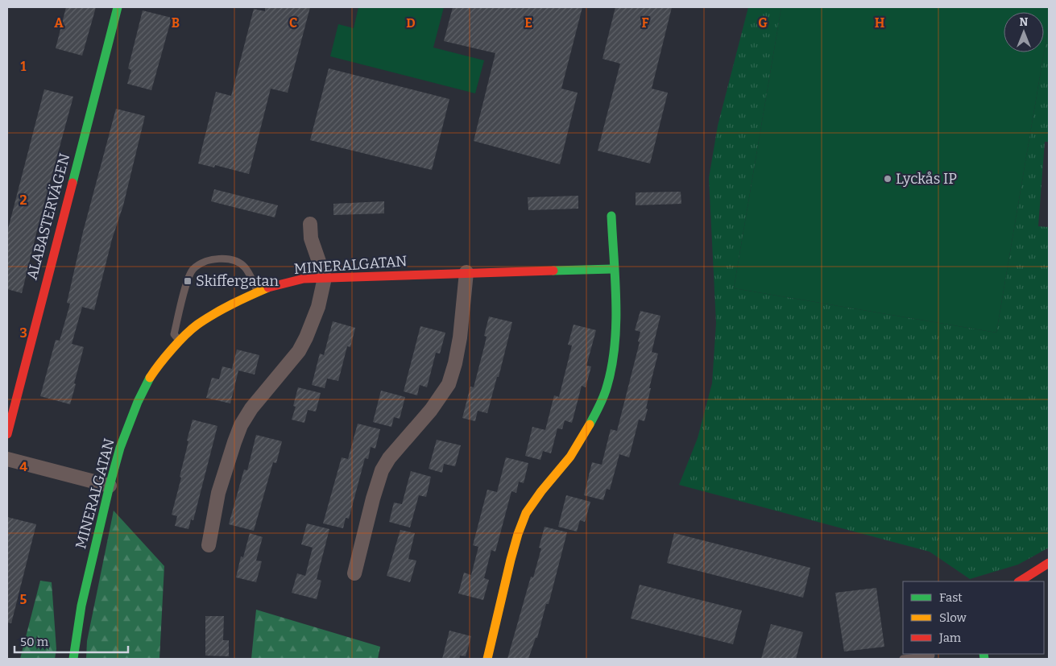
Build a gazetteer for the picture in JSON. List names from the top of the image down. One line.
{"streets":{"street":["ALABASTERVÄGEN","MINERALGATAN"]},"places":{"other":["Lyckås IP"],"transit":["Skiffergatan"]},"legend":["Fast","Slow","Jam"],"scale_bar":"50 m","north":"top","grid":{"columns":["A","B","C","D","E","F","G","H"],"rows":["1","2","3","4","5"]}}
